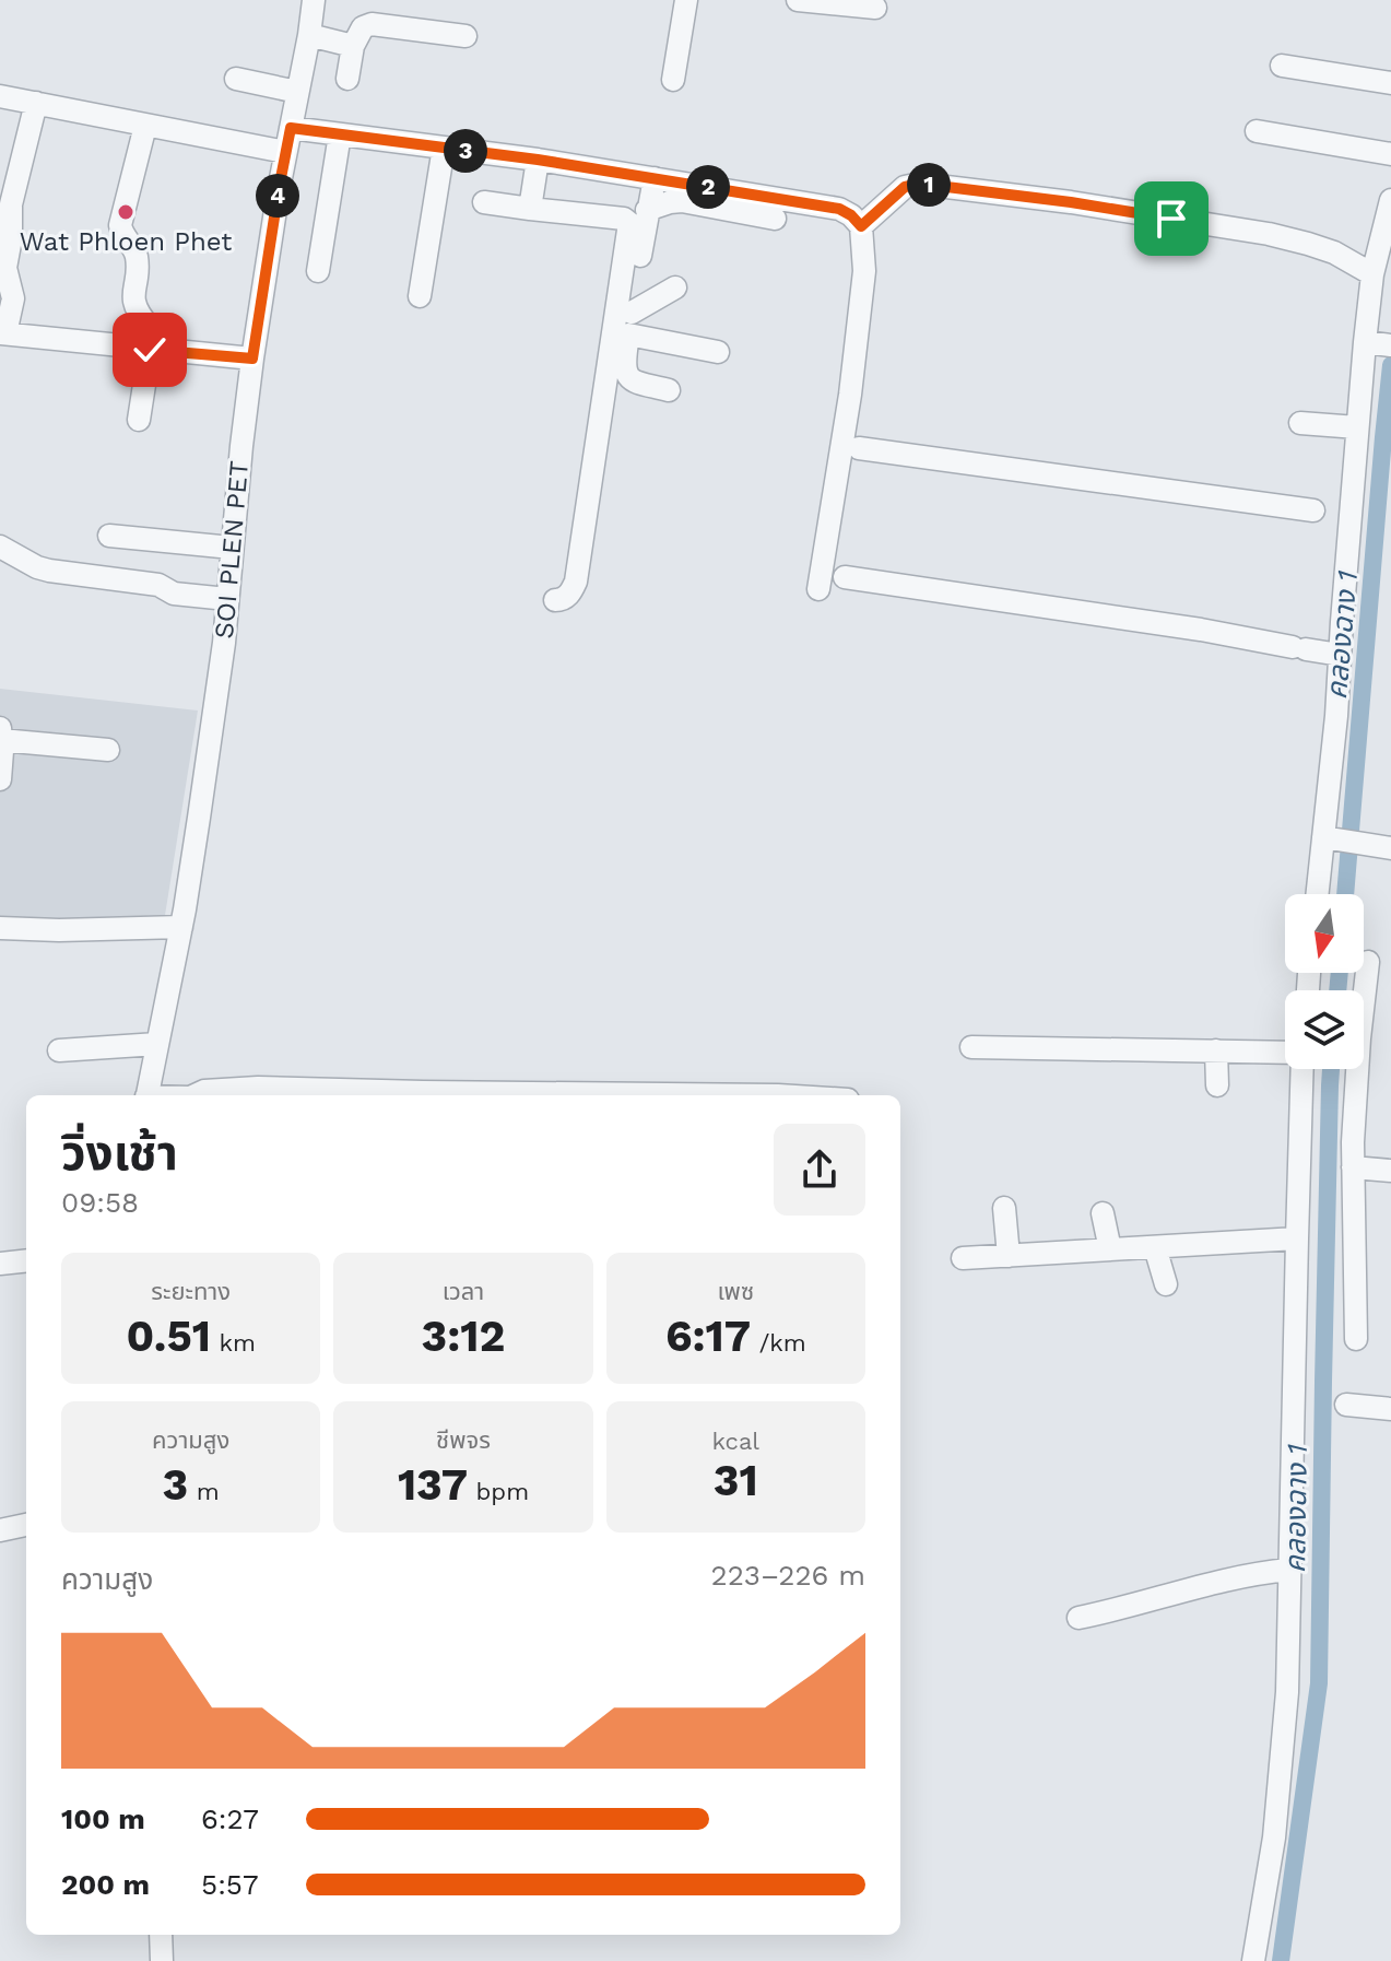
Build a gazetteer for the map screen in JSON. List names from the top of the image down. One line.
{"streets":{"street":["SOI PLEN PET"]},"water":["คลองฉาง 1"],"places":["Wat Phloen Phet"],"north":"bottom","page":{"pins":["3","1","2","4"],"heading":["วิ่งเช้า","09:58"],"stats":[["ระยะทาง","0.51 km"],["เวลา","3:12"],["เพซ","6:17 /km"],["ความสูง","3 m"],["ชีพจร","137 bpm"],["kcal","31"]],"chart":["ความสูง","223–226 m"],"list":[{"name":"100 m","note":"6:27"},{"name":"200 m","note":"5:57"}]}}
